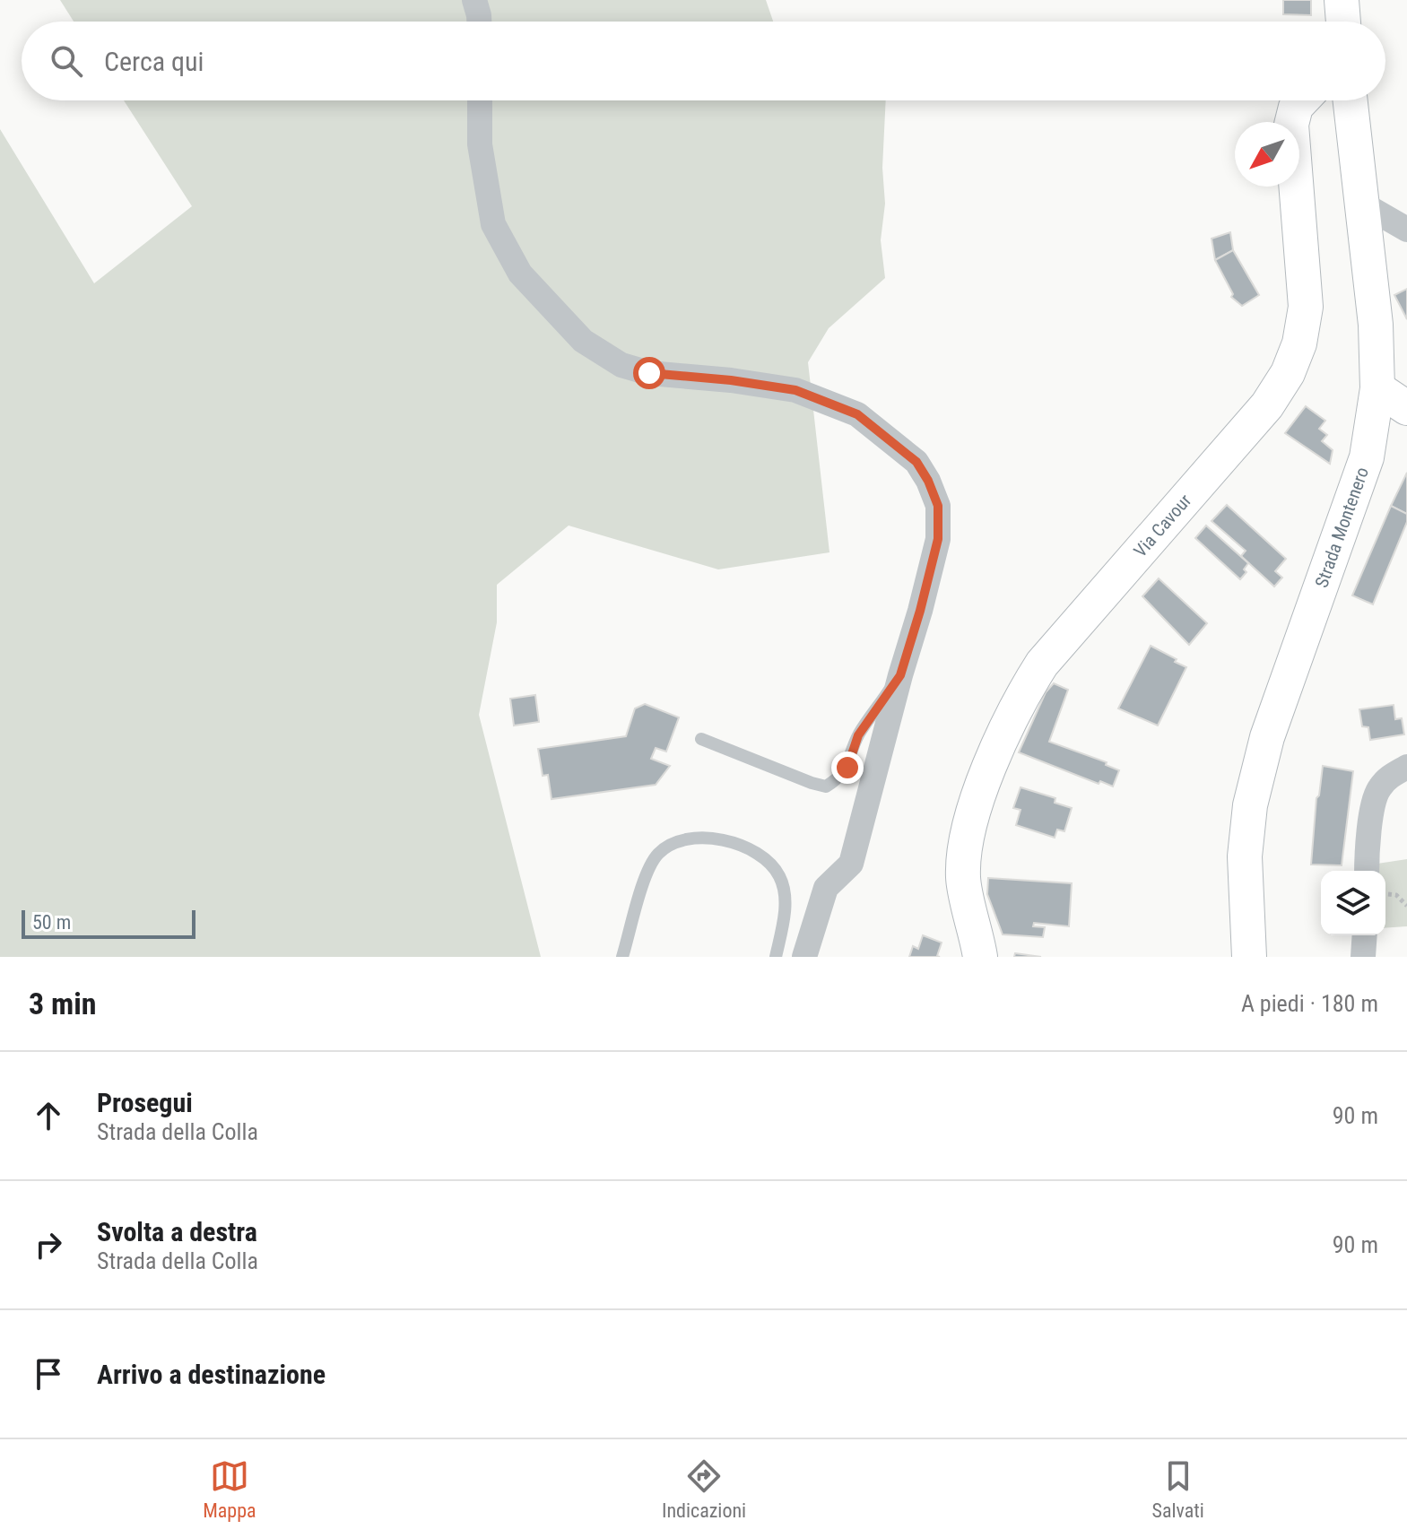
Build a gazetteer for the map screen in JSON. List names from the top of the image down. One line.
{"streets":{"street":["Via Cavour","Strada Montenero"]},"scale_bar":"50 m","north":"bottom left","page":{"search":"Cerca qui","scale":"50 m","heading":["3 min","A piedi · 180 m"],"list":[["Prosegui","Strada della Colla","90 m"],["Svolta a destra","Strada della Colla","90 m"],"Arrivo a destinazione"],"nav":["Mappa","Indicazioni","Salvati"]}}
